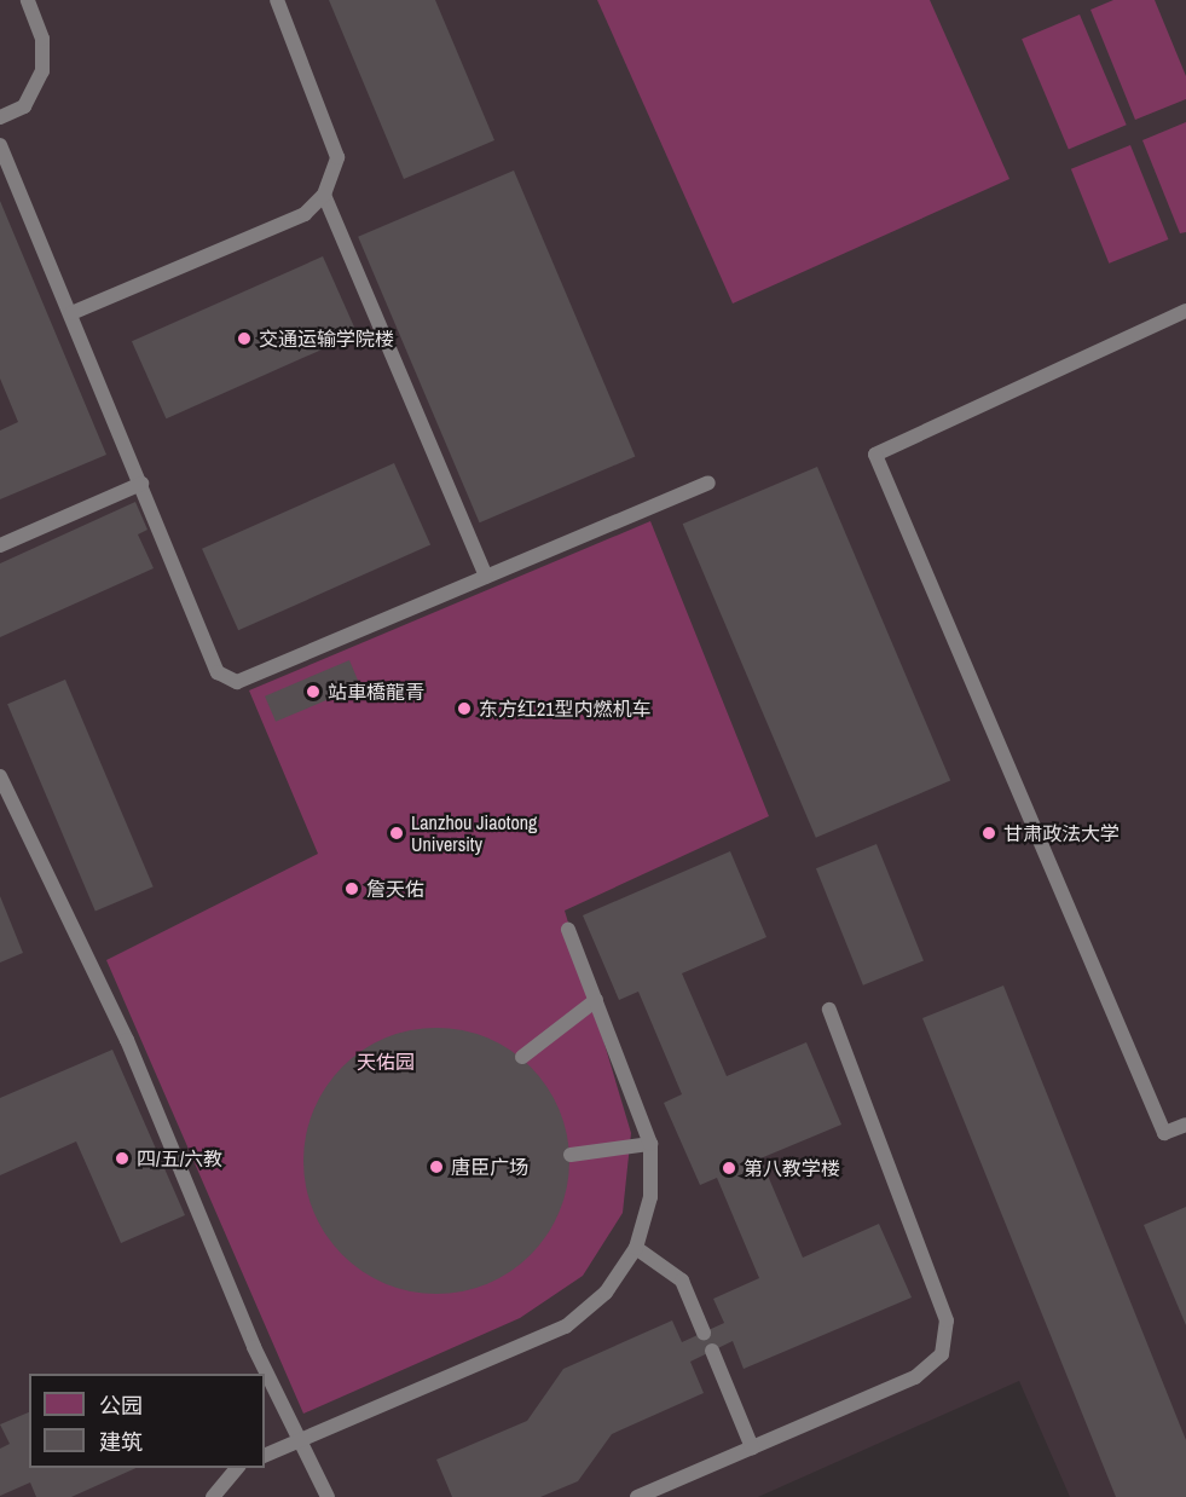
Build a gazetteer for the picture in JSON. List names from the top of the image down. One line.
{"parks":["天佑园"],"places":["交通运输学院楼","站車橋龍青","东方红21型内燃机车","Lanzhou Jiaotong University","甘肃政法大学","詹天佑","四/五/六教","唐臣广场","第八教学楼"],"legend":["公园","建筑"]}
